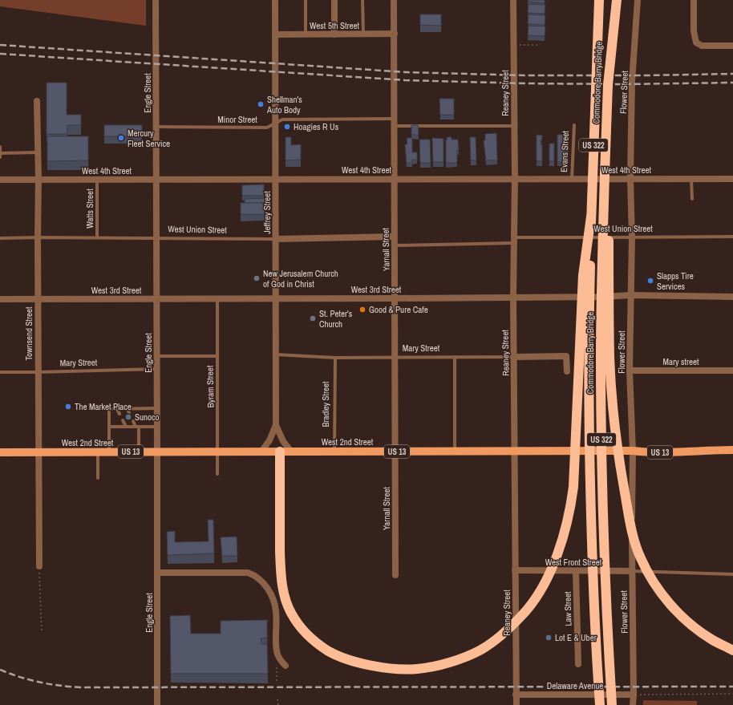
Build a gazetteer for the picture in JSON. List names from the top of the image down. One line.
{"streets":{"highway":["Commodore Barry Bridge","US 322"],"main road":["West 2nd Street","US 13"],"street":["West 5th Street","Flower Street","Engle Street","Reaney Street","West 4th Street","Jeffrey Street","West Union Street","Yarnall Street","West 3rd Street","Townsend Street","Mary Street","Mary street","West Front Street","Law Street","Delaware Avenue"],"lane":["Minor Street","Evans Street","Watts Street","Byram Street","Bradley Street"]},"crossings":[["West 5th Street","Jeffrey Street"],["West 5th Street","Yarnall Street"],["Flower Street","West 4th Street"],["Flower Street","West Union Street"],["Flower Street","West 3rd Street"],["Flower Street","Mary street"],["Flower Street","West 2nd Street"],["Flower Street","West Front Street"],["Flower Street","Delaware Avenue"],["Engle Street","Minor Street"],["Engle Street","West 4th Street"],["Engle Street","West Union Street"],["Engle Street","West 3rd Street"],["Engle Street","Mary Street"],["Engle Street","West 2nd Street"],["Reaney Street","Minor Street"],["Reaney Street","West 4th Street"],["Reaney Street","West Union Street"],["Reaney Street","West 3rd Street"],["Reaney Street","Mary Street"],["Reaney Street","West 2nd Street"],["Reaney Street","West Front Street"],["Reaney Street","Delaware Avenue"],["Minor Street","Jeffrey Street"],["Minor Street","Yarnall Street"],["Evans Street","West 4th Street"],["West 4th Street","Watts Street"],["West 4th Street","Jeffrey Street"],["West 4th Street","Yarnall Street"],["West 4th Street","Townsend Street"],["Watts Street","West Union Street"],["Jeffrey Street","West Union Street"],["Jeffrey Street","West 3rd Street"],["Jeffrey Street","Mary Street"],["West Union Street","Yarnall Street"],["West Union Street","Townsend Street"],["Yarnall Street","West 3rd Street"],["Yarnall Street","Mary Street"],["Yarnall Street","West 2nd Street"],["West 3rd Street","Townsend Street"],["West 3rd Street","Byram Street"],["Townsend Street","Mary Street"],["Townsend Street","West 2nd Street"],["Mary Street","Bradley Street"],["Byram Street","West 2nd Street"],["Bradley Street","West 2nd Street"],["West Front Street","Law Street"]],"places":["Shellman's Auto Body","Hoagies R Us","Mercury Fleet Service","New Jerusalem Church of God in Christ","Slapps Tire Services","Good & Pure Cafe","St. Peter's Church","The Market Place","Sunoco","Lot E & Uber"]}
